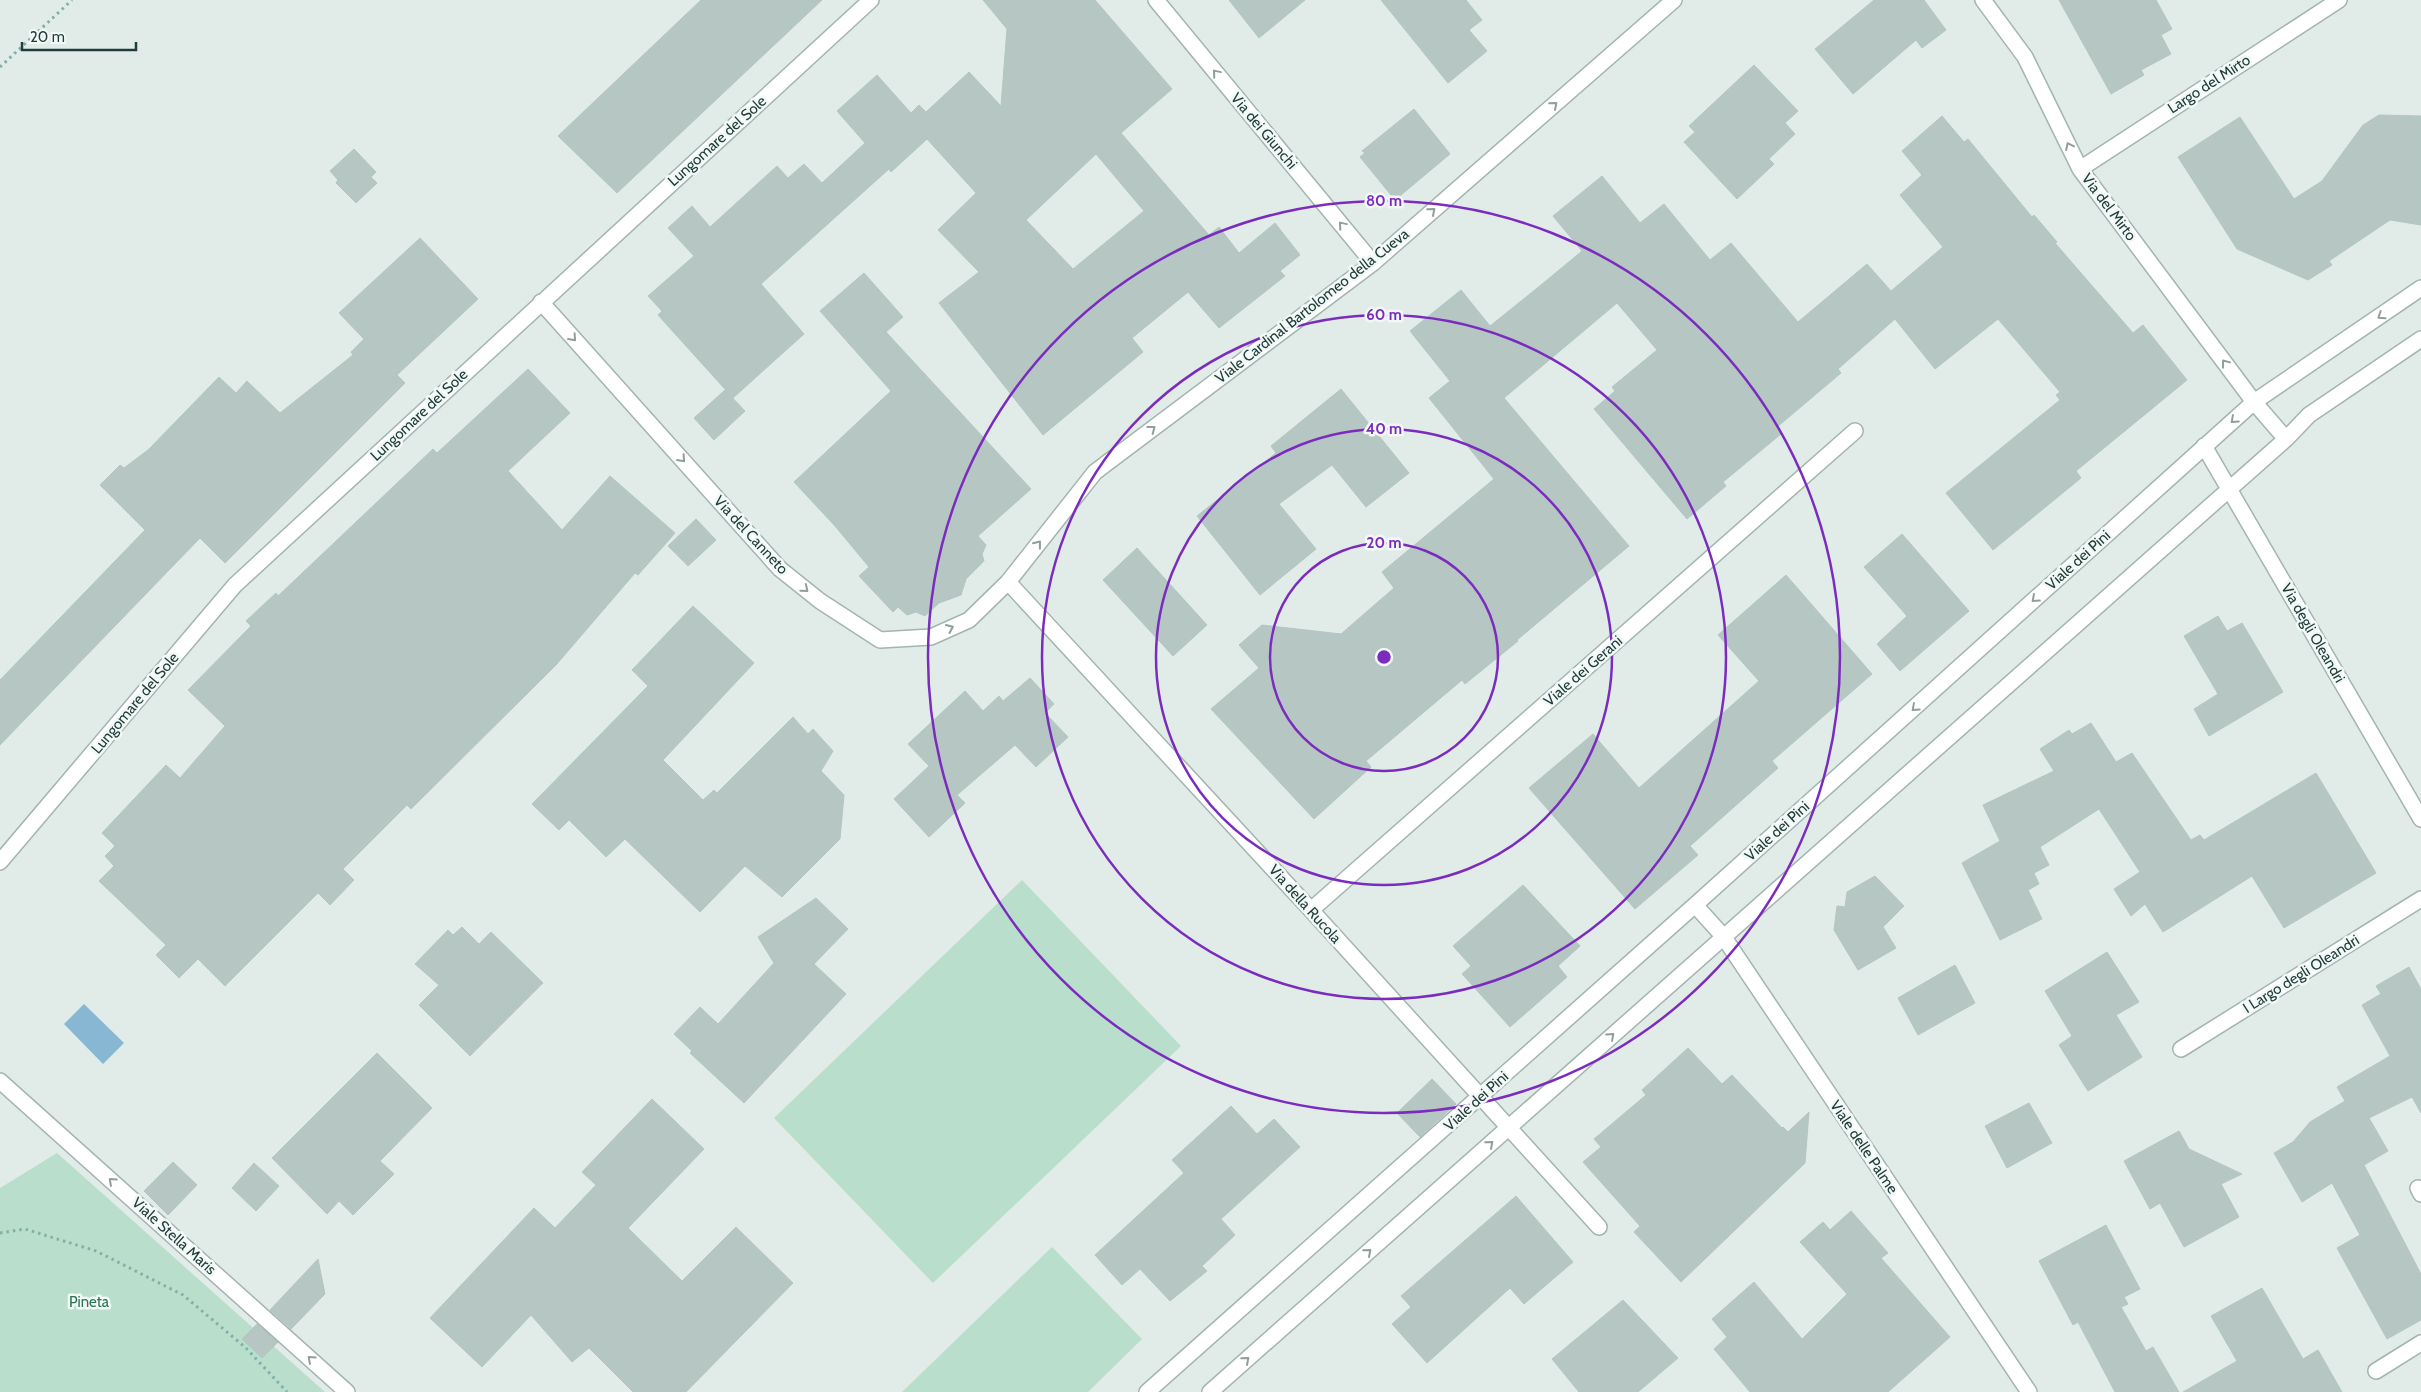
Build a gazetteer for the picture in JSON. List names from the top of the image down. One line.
{"streets":{"street":["Largo del Mirto","Via dei Giunchi","Lungomare del Sole","Via del Mirto","Viale Cardinal Bartolomeo della Cueva","Via del Canneto","Viale dei Pini","Via degli Oleandri","Viale dei Gerani","Via della Rucola","I Largo degli Oleandri","Viale delle Palme","Viale Stella Maris"]},"crossings":[["Largo del Mirto","Via del Mirto"],["Via dei Giunchi","Viale Cardinal Bartolomeo della Cueva"],["Lungomare del Sole","Via del Canneto"],["Via del Mirto","Viale dei Pini"],["Viale Cardinal Bartolomeo della Cueva","Via del Canneto"],["Viale Cardinal Bartolomeo della Cueva","Via della Rucola"],["Via del Canneto","Via della Rucola"],["Viale dei Pini","Via degli Oleandri"],["Viale dei Pini","Via della Rucola"],["Viale dei Pini","Viale delle Palme"],["Viale dei Gerani","Via della Rucola"]],"one_way":["Via dei Giunchi","Via del Mirto","Viale Cardinal Bartolomeo della Cueva","Via del Canneto","Viale Stella Maris"],"parks":["Pineta"],"scale_bar":"20 m","rings":["80 m","60 m","40 m","20 m"]}
